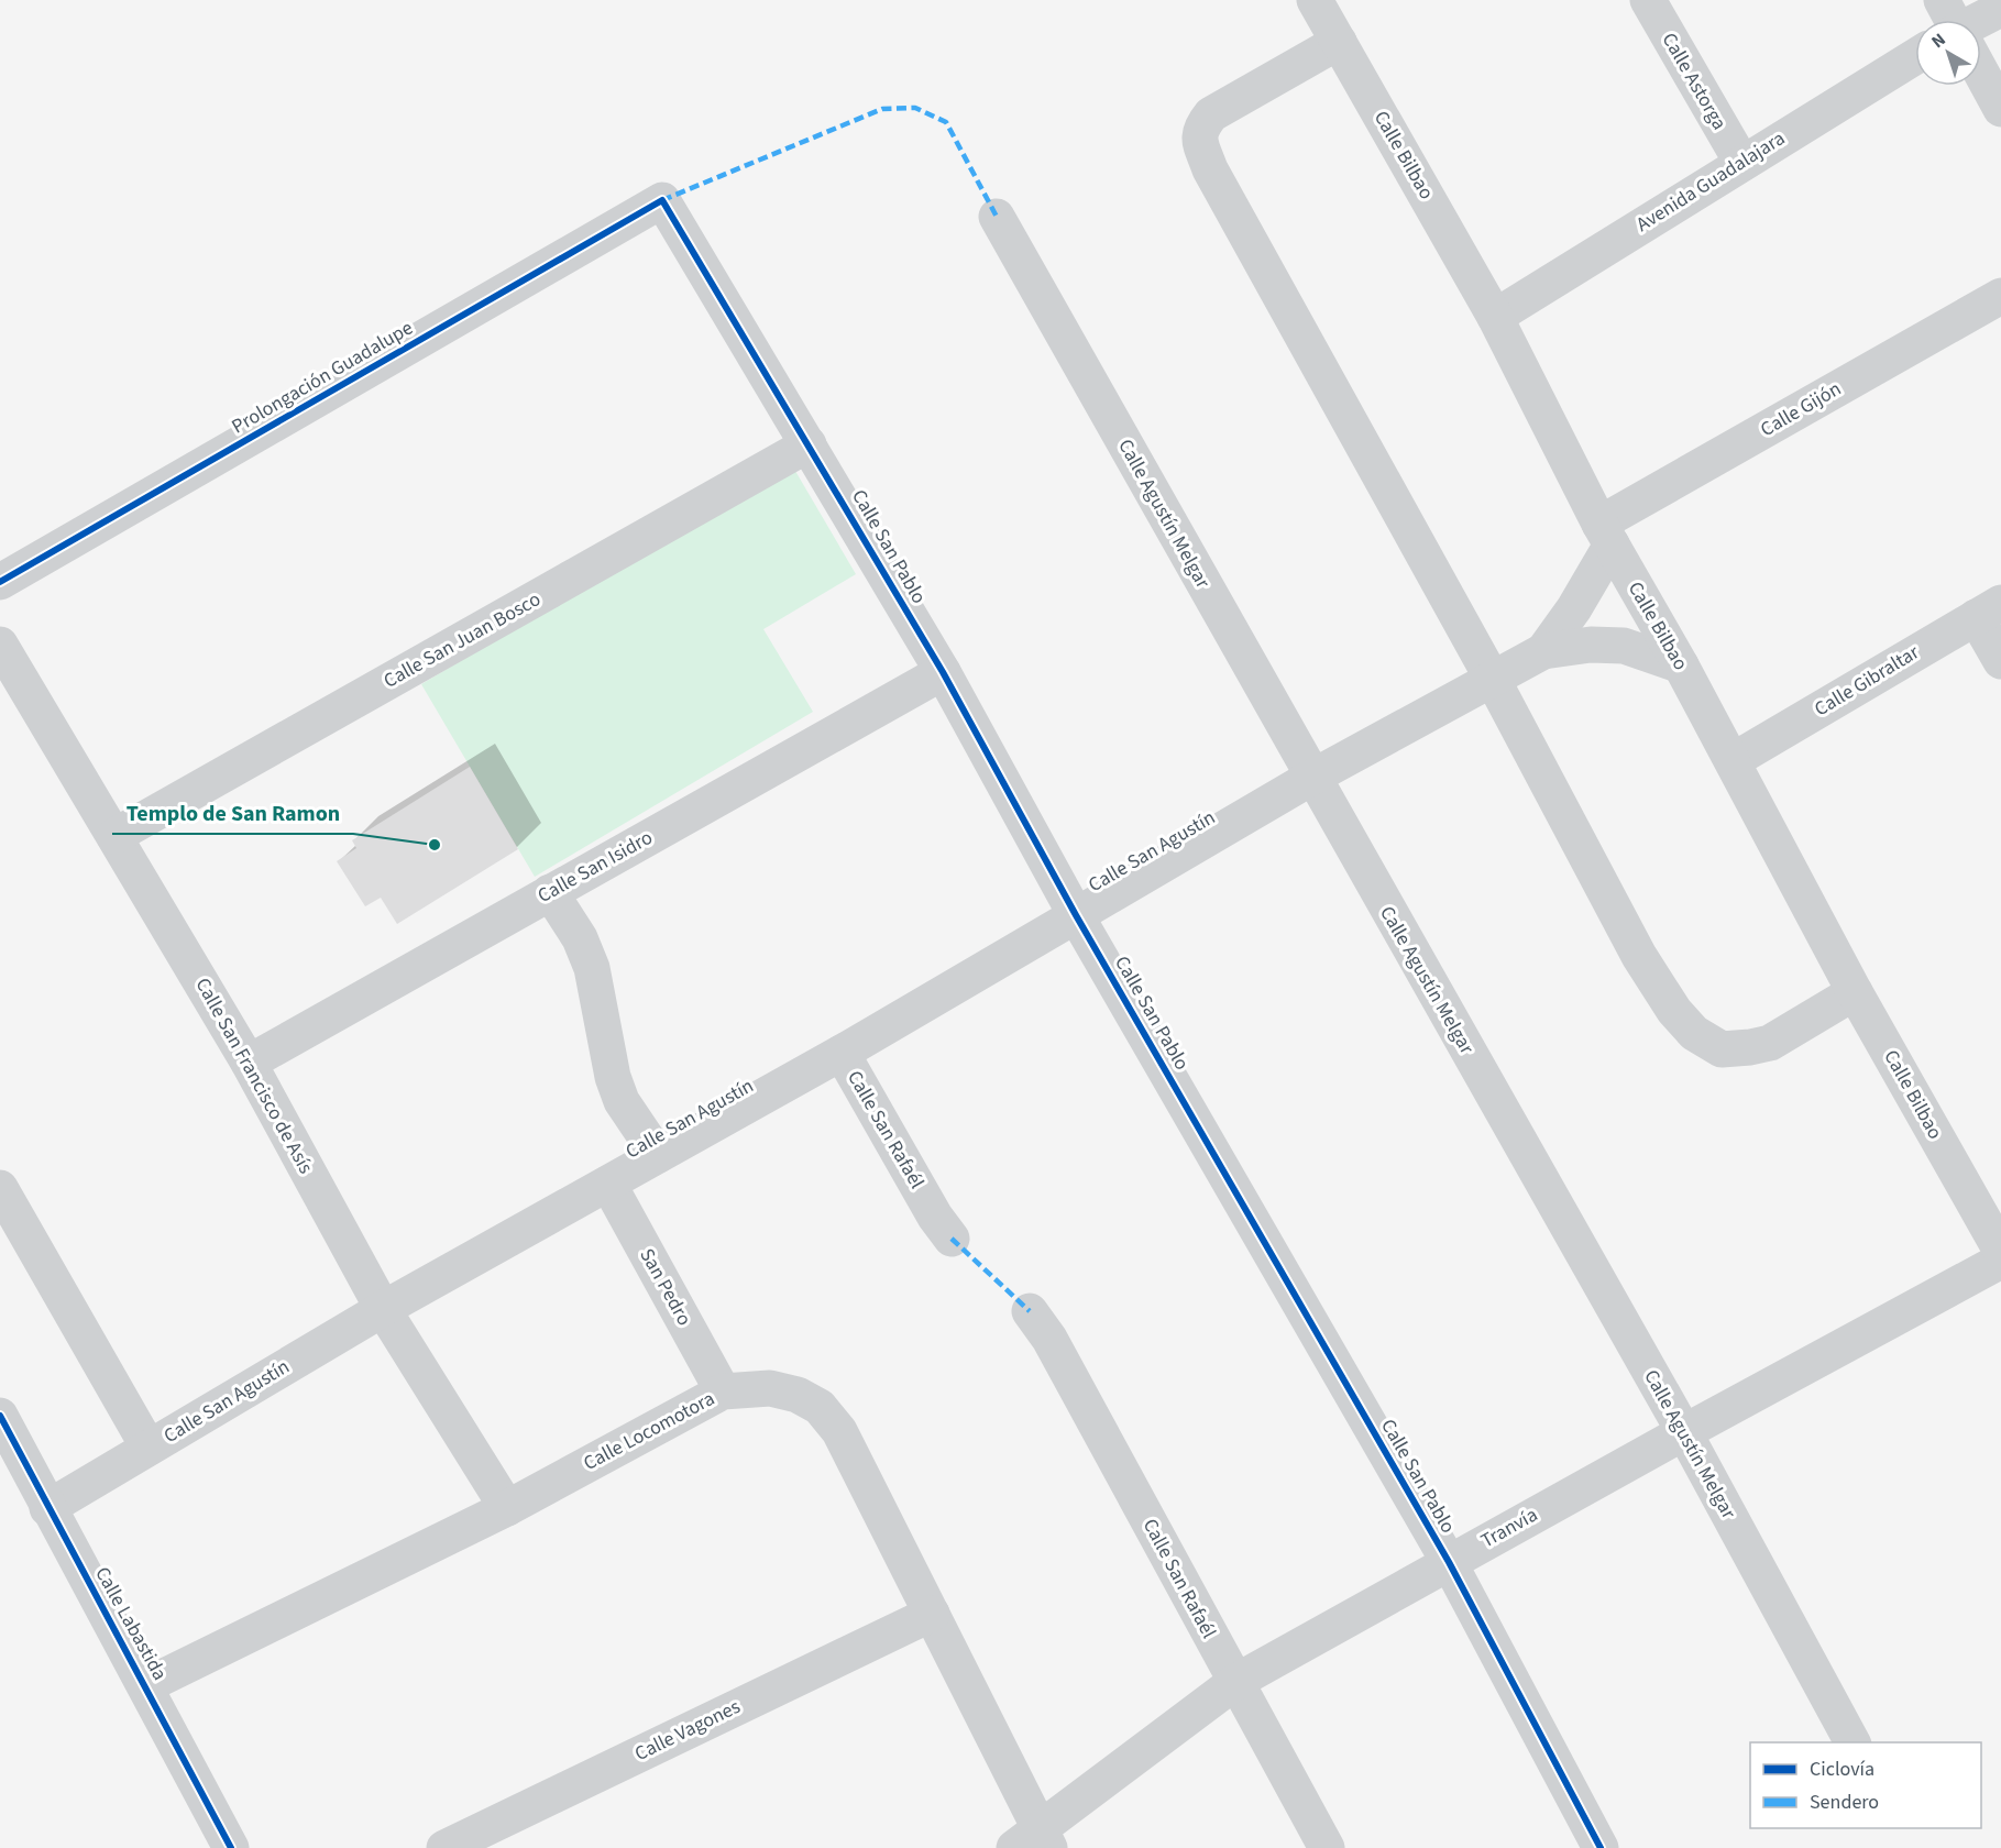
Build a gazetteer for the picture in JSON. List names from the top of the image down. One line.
{"streets":{"street":["Calle Astorga","Calle Bilbao","Avenida Guadalajara","Prolongación Guadalupe","Calle Gijón","Calle Agustín Melgar","Calle San Pablo","Calle San Juan Bosco","Calle Gibraltar","Calle San Agustín","Calle San Isidro","Calle San Francisco de Asís","Calle San Rafaél","San Pedro","Calle Locomotora","Tranvía","Calle Labastida","Calle Vagones"]},"crossings":[["Calle Astorga","Avenida Guadalajara"],["Calle Bilbao","Avenida Guadalajara"],["Calle Bilbao","Calle Gijón"],["Calle Bilbao","Calle Gibraltar"],["Calle Bilbao","Calle San Agustín"],["Prolongación Guadalupe","Calle San Pablo"],["Calle Gijón","Calle San Agustín"],["Calle Agustín Melgar","Calle San Agustín"],["Calle Agustín Melgar","Tranvía"],["Calle San Pablo","Calle San Juan Bosco"],["Calle San Pablo","Calle San Agustín"],["Calle San Pablo","Calle San Isidro"],["Calle San Pablo","Tranvía"],["Calle San Juan Bosco","Calle San Francisco de Asís"],["Calle San Agustín","Calle San Francisco de Asís"],["Calle San Agustín","Calle San Rafaél"],["Calle San Agustín","San Pedro"],["Calle San Agustín","Calle Labastida"],["Calle San Isidro","Calle San Francisco de Asís"],["Calle San Francisco de Asís","Calle Locomotora"],["Calle San Rafaél","Tranvía"],["San Pedro","Calle Locomotora"],["Calle Locomotora","Tranvía"],["Calle Locomotora","Calle Labastida"],["Calle Locomotora","Calle Vagones"]],"places":["Templo de San Ramon"],"legend":["Ciclovía","Sendero"],"north":"top left"}
